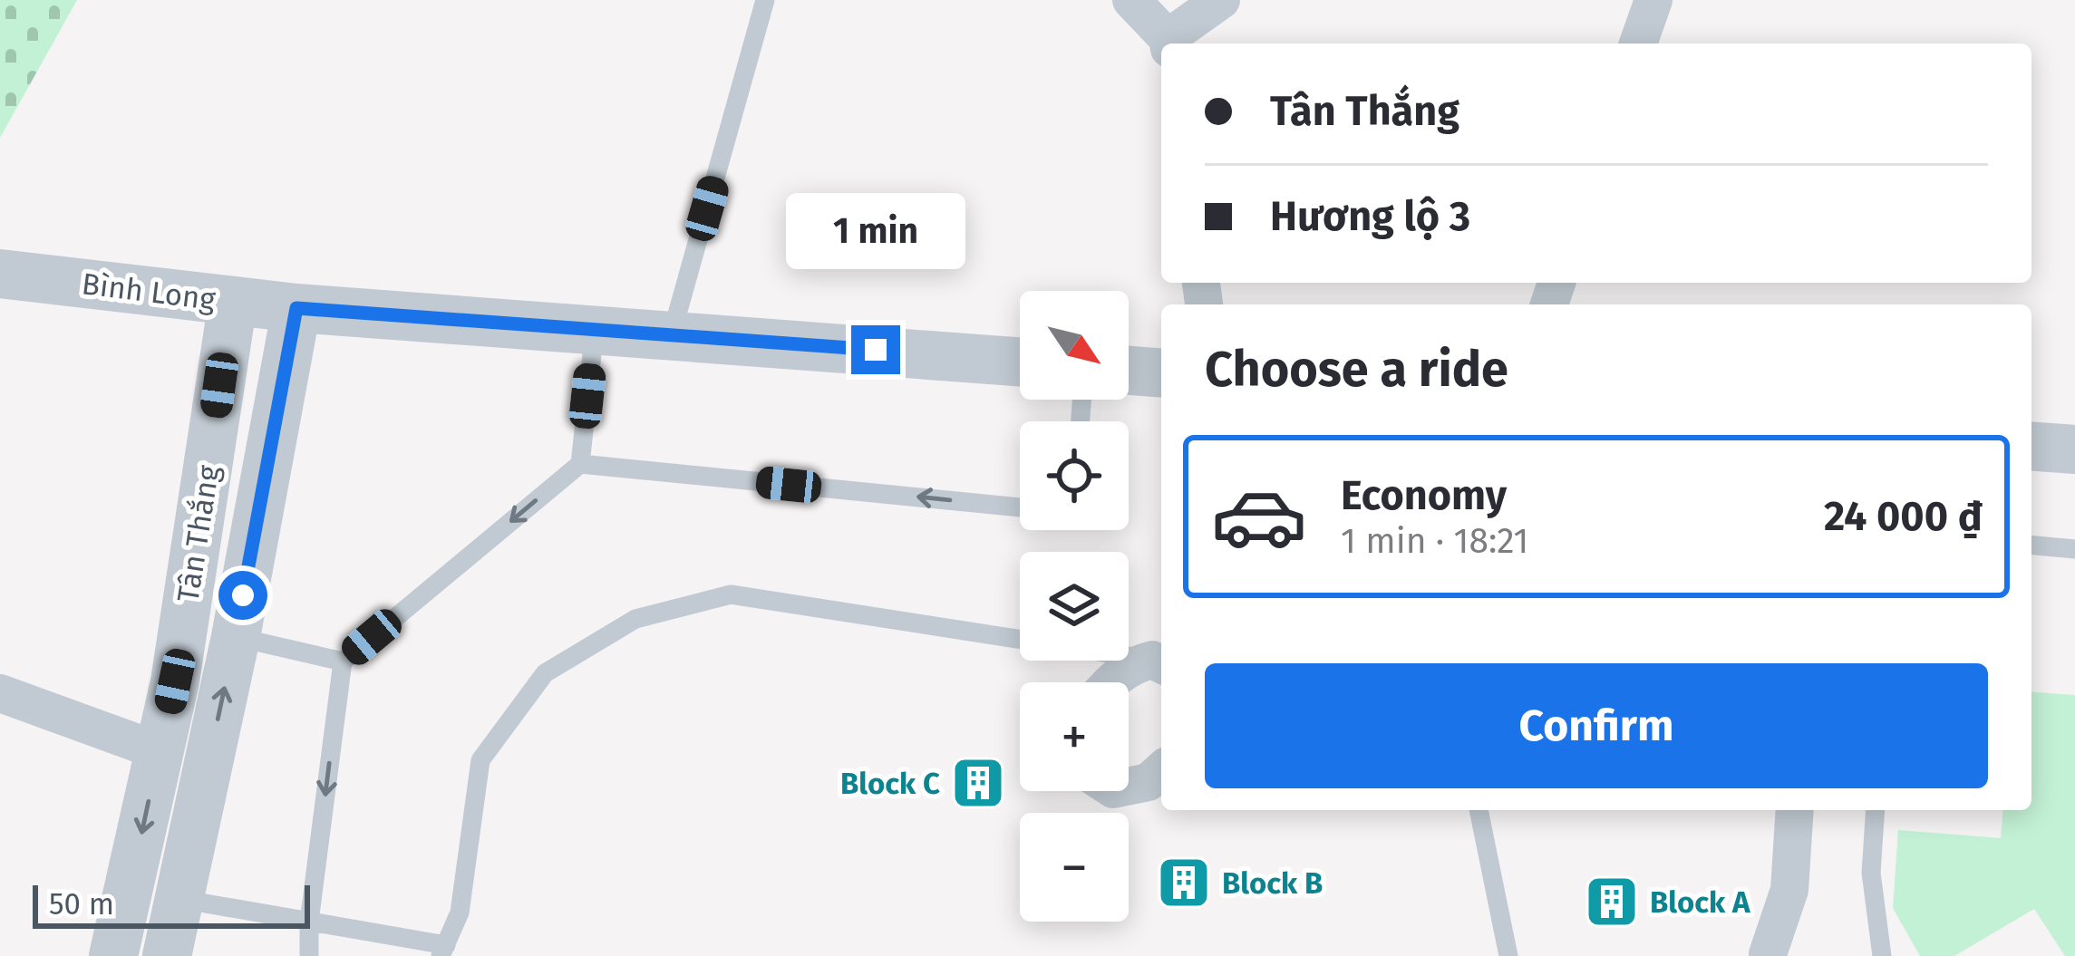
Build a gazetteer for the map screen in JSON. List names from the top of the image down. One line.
{"streets":{"street":["Bình Long","Tân Thắng"]},"crossings":[["Bình Long","Tân Thắng"]],"places":{"building":["Block C","Block B","Block A"]},"scale_bar":"50 m","north":"bottom right","page":{"banner":["Tân Thắng","Hương lộ 3"],"bubble":"1 min","map_buttons":["+","−"],"heading":"Choose a ride","list":[{"name":"Economy","note":"1 min · 18:21","value":"24 000 ₫"}],"buttons":"Confirm","scale":"50 m"}}
